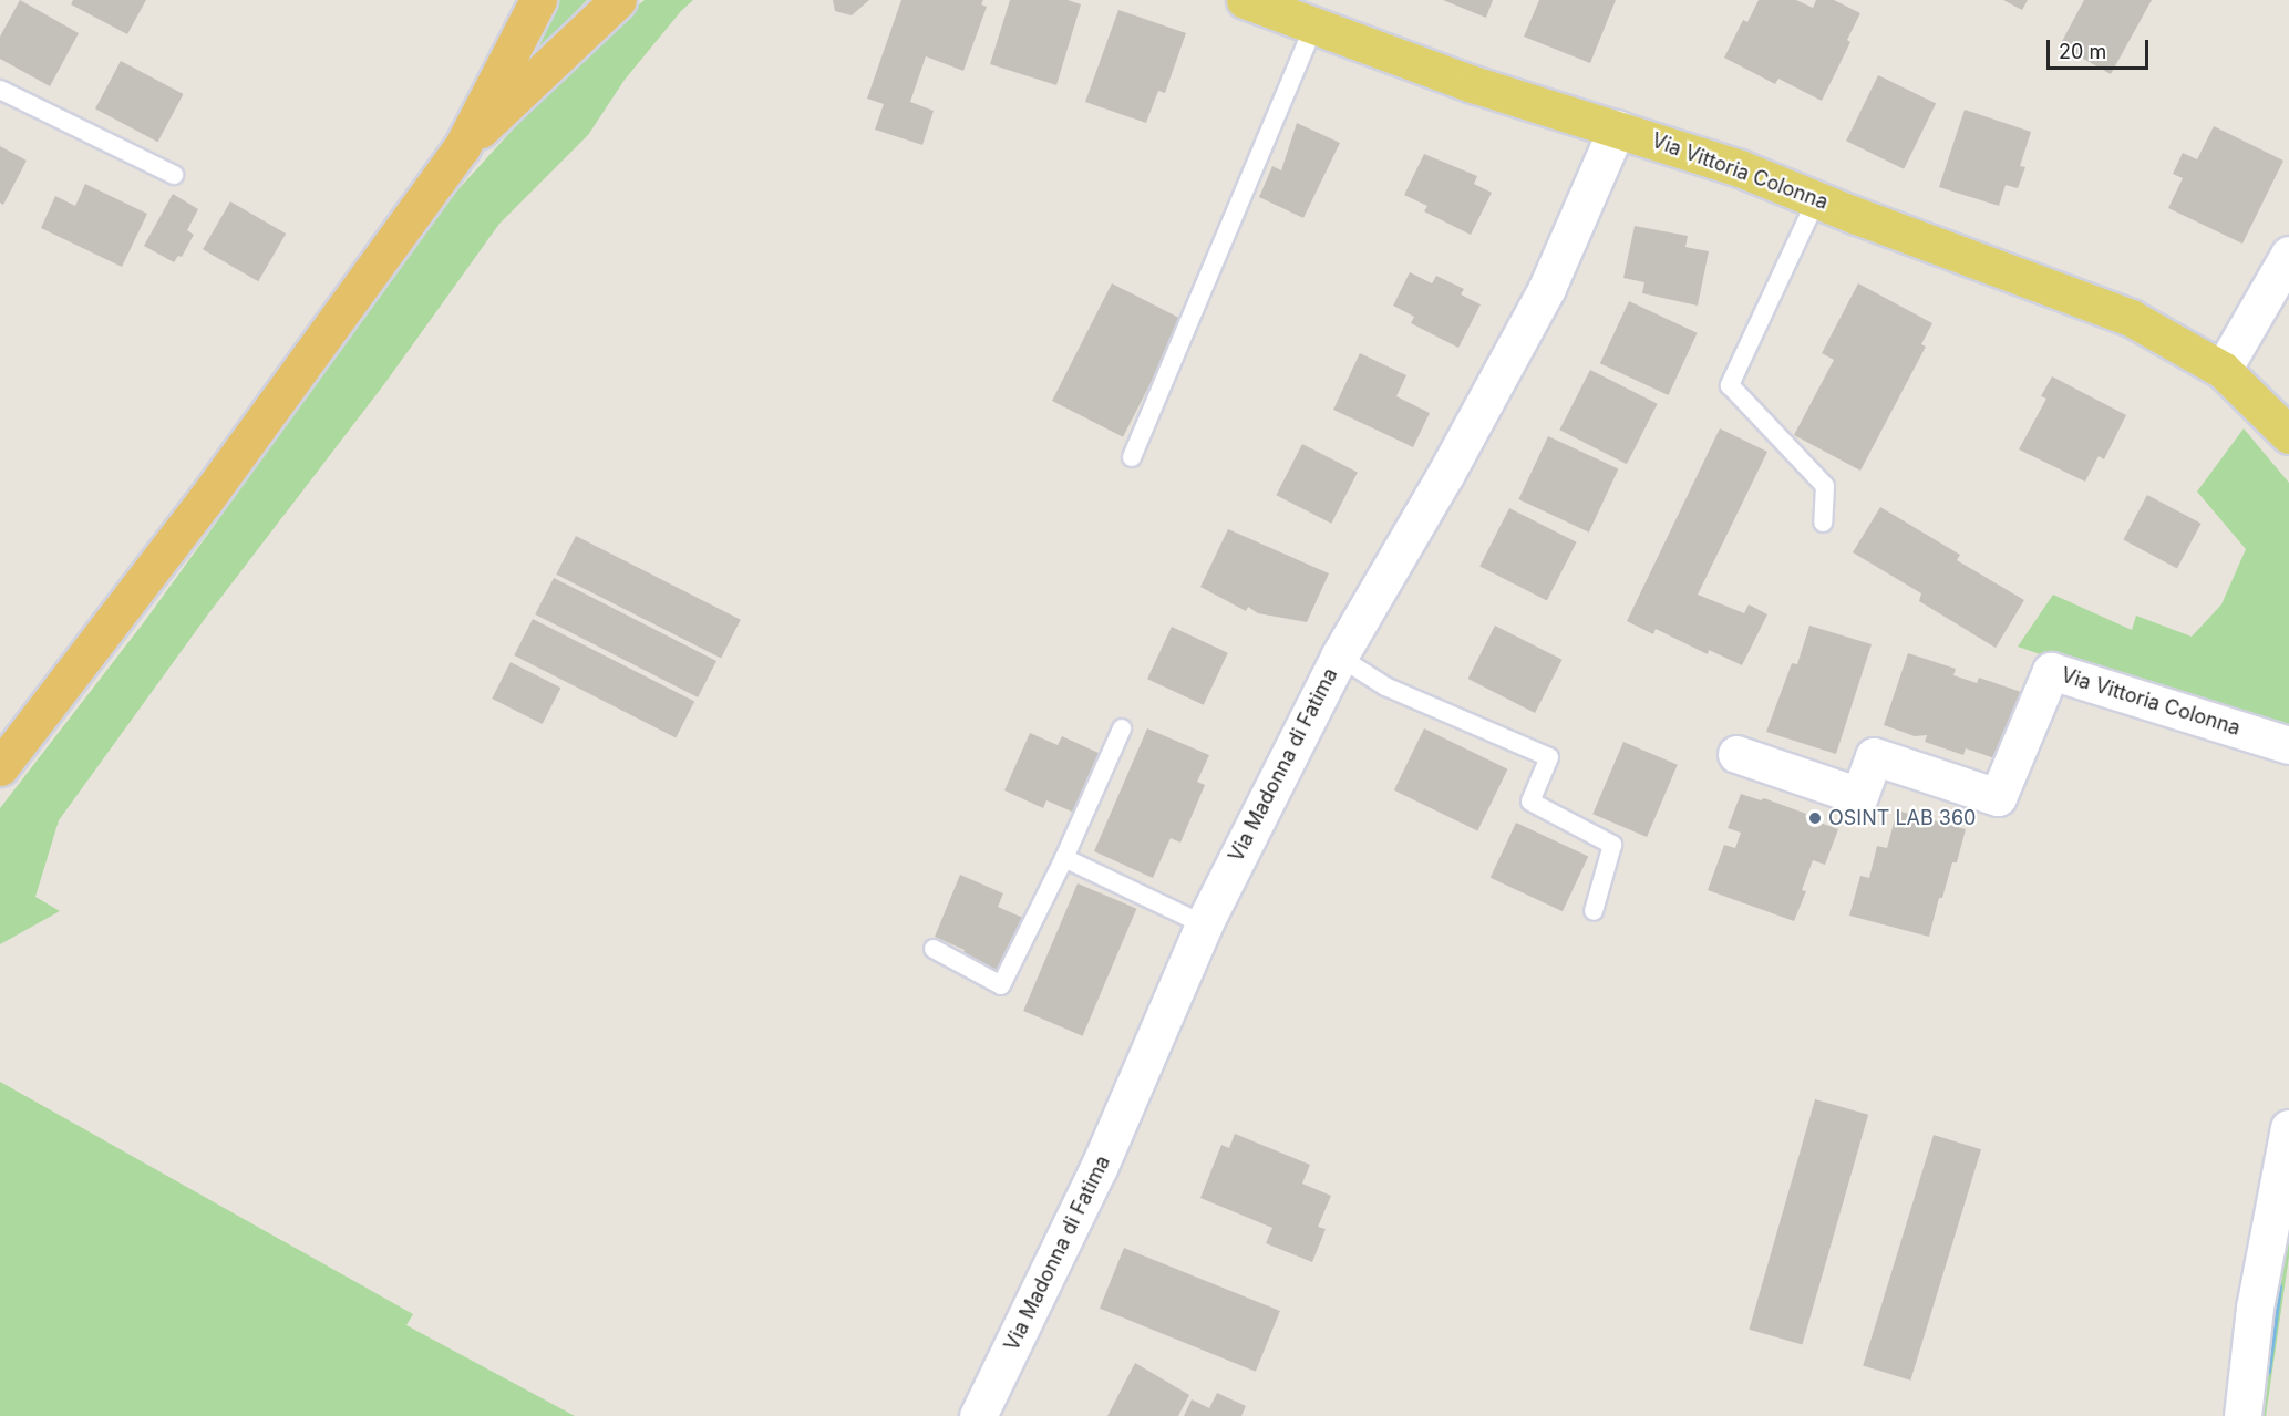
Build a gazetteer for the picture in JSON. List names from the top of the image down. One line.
{"streets":{"main road":["Via Vittoria Colonna"],"street":["Via Madonna di Fatima"]},"crossings":[["Via Vittoria Colonna","Via Madonna di Fatima"]],"places":["OSINT LAB 360"],"scale_bar":"20 m"}
